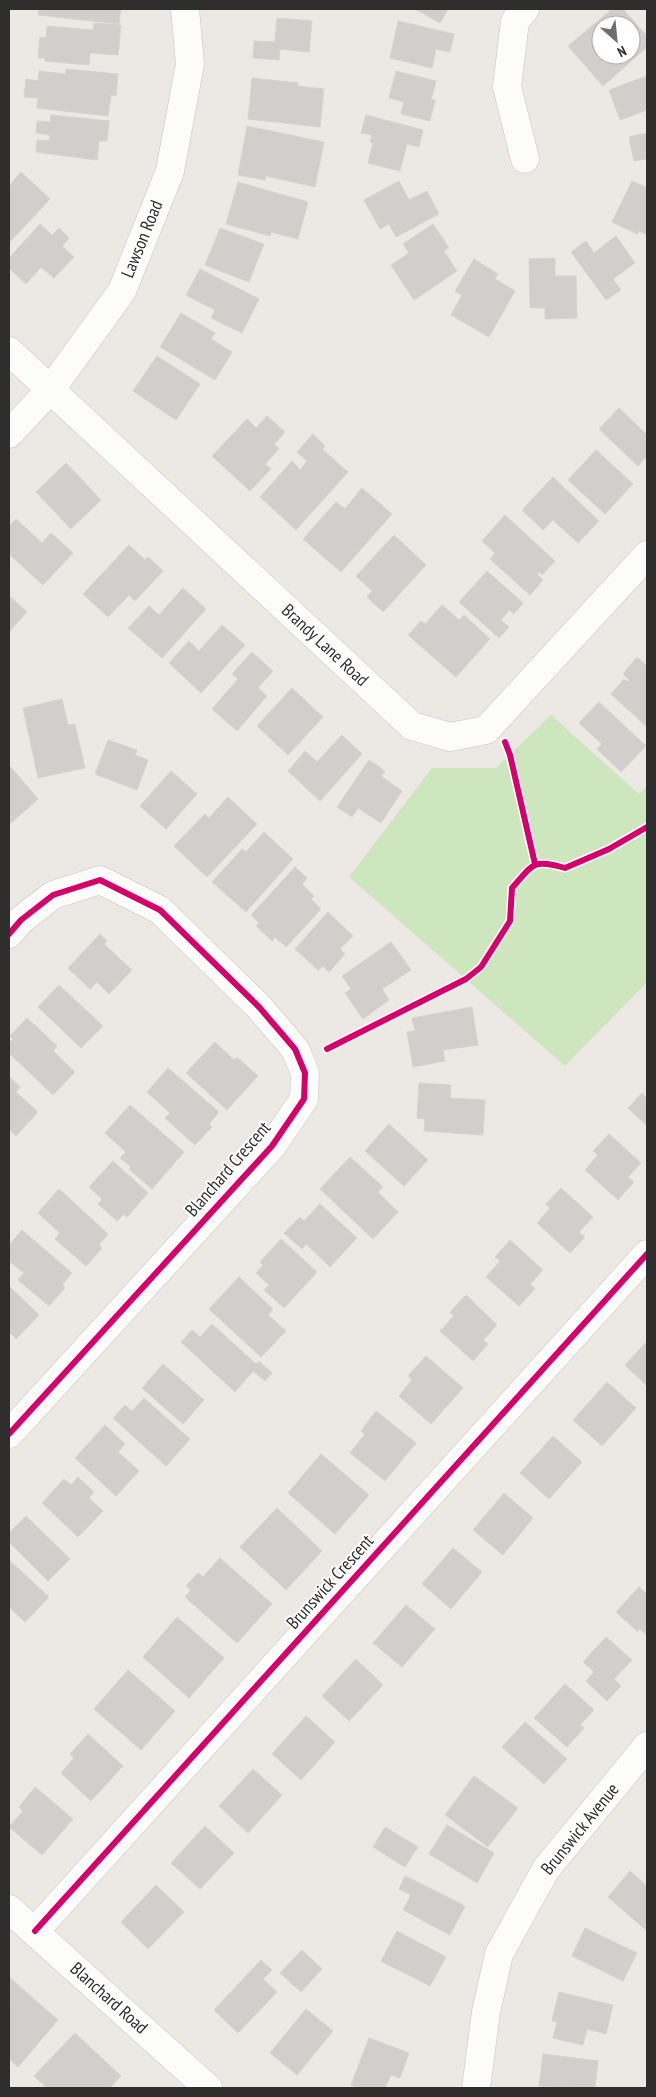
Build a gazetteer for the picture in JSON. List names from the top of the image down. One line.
{"streets":{"street":["Lawson Road","Brandy Lane Road","Blanchard Crescent","Brunswick Crescent","Brunswick Avenue","Blanchard Road"]},"crossings":[["Lawson Road","Brandy Lane Road"],["Brunswick Crescent","Blanchard Road"]],"north":"bottom right"}
